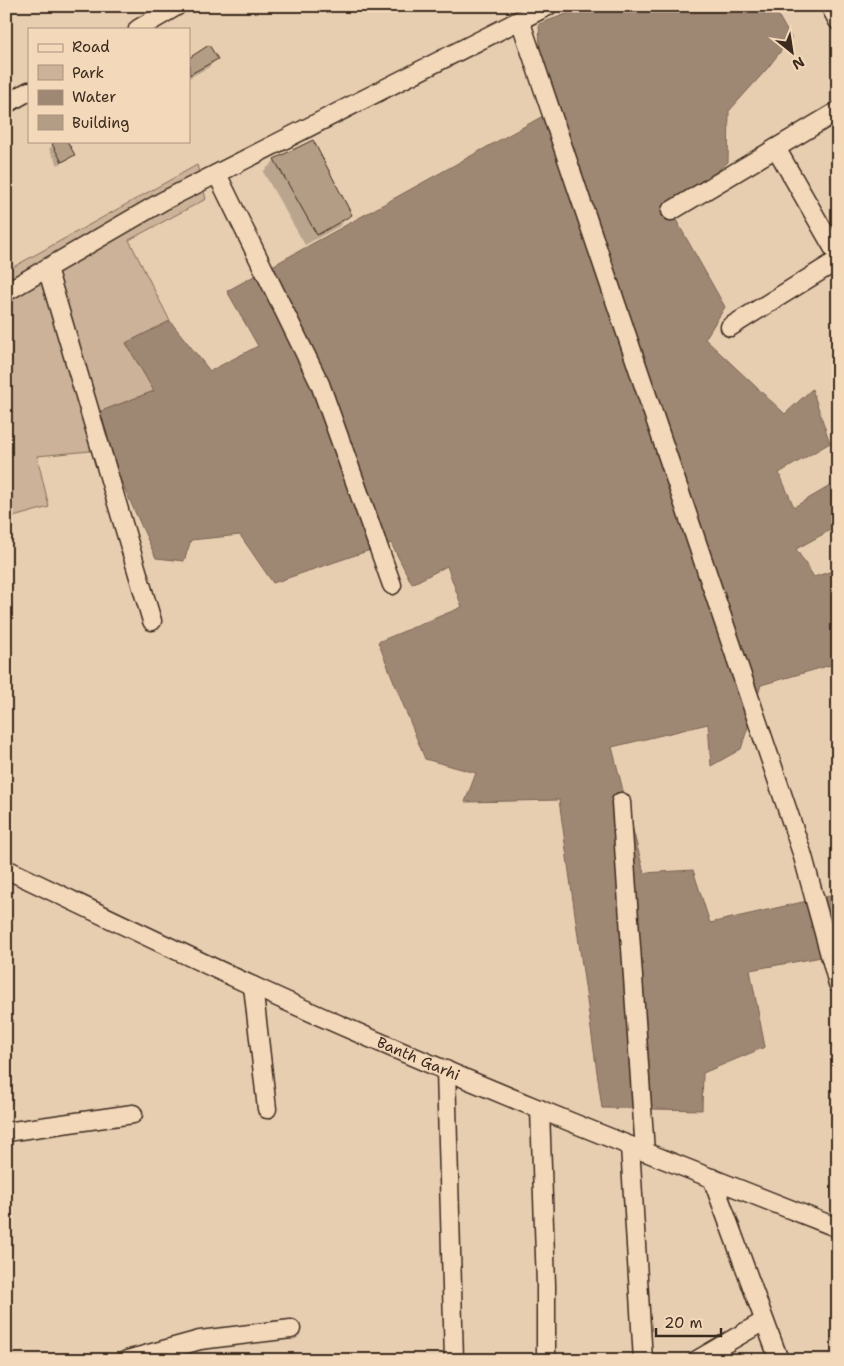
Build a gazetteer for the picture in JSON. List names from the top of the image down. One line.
{"streets":{"street":["Banth Garhi"]},"legend":["Road","Park","Water","Building"],"scale_bar":"20 m","north":"bottom right"}
